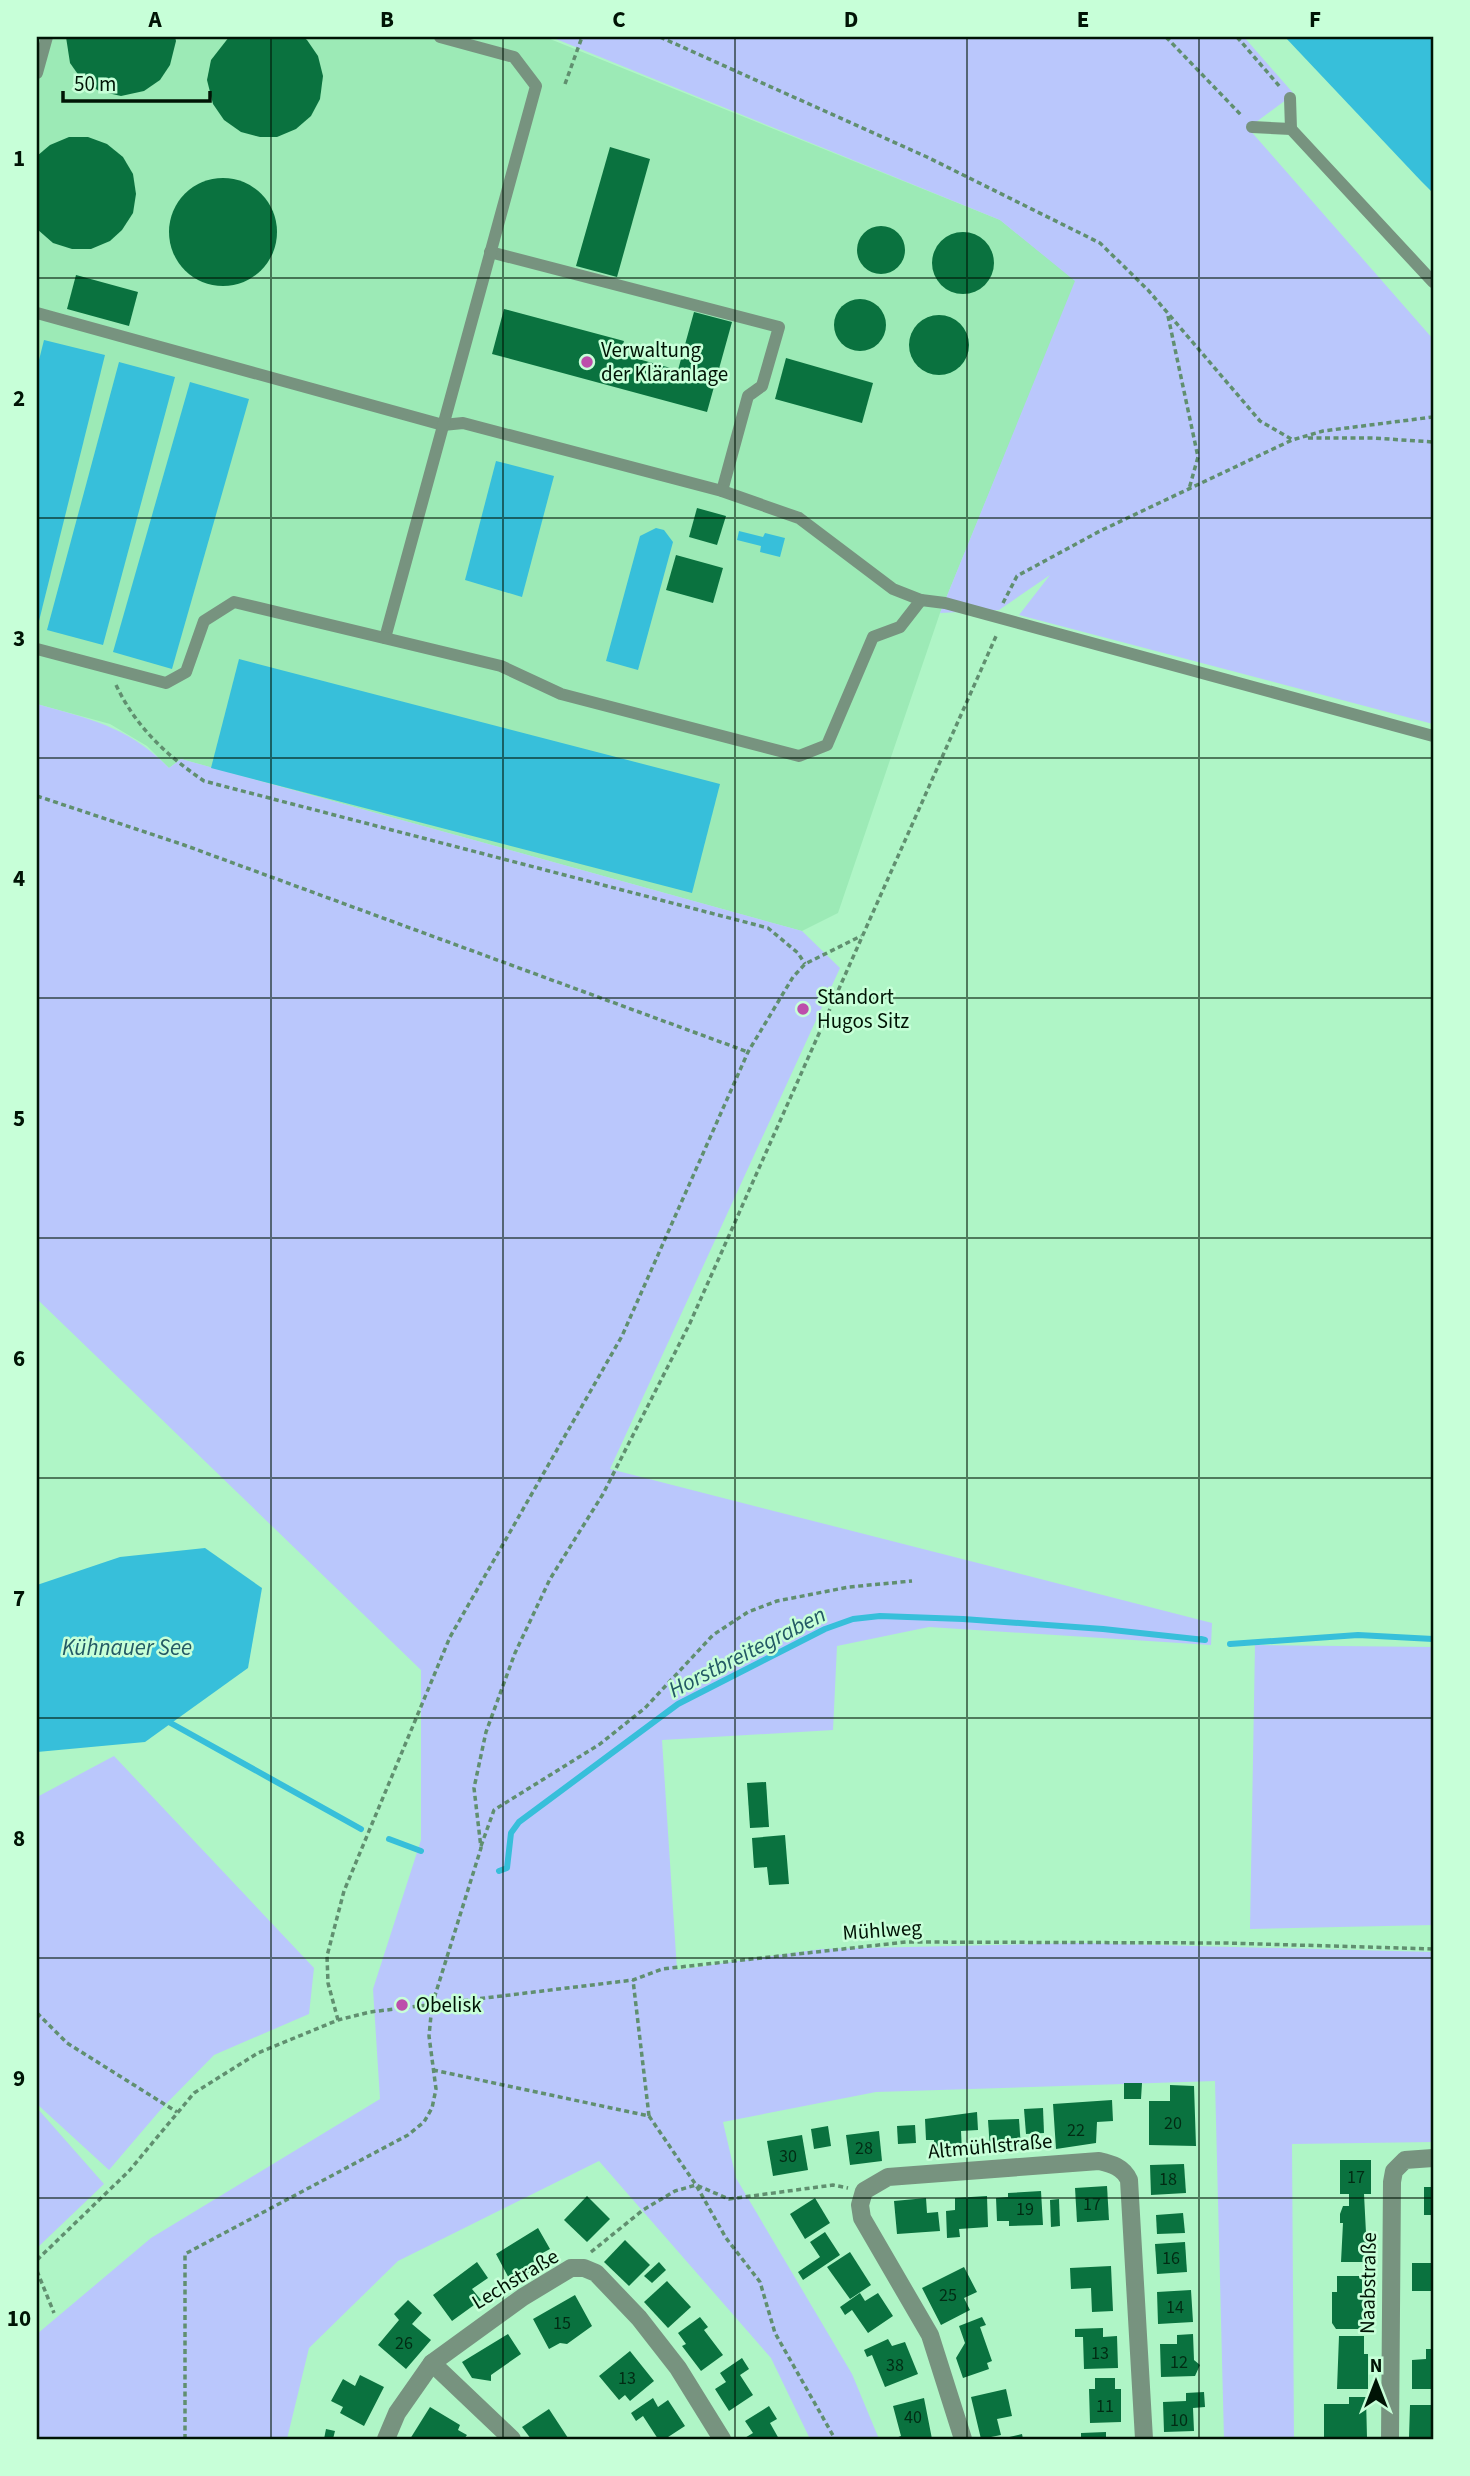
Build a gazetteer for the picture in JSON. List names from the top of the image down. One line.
{"streets":{"street":["Altmühlstraße","Lechstraße","Naabstraße"],"path":["Mühlweg"]},"water":["Kühnauer See","Horstbreitegraben"],"places":["Verwaltung der Kläranlage","Standort Hugos Sitz","Obelisk"],"house_numbers":["20","22","28","30","17","18","17","19","16","25","14","15","26","13","12","38","13","11","40","10"],"scale_bar":"50 m","north":"top","grid":{"columns":["A","B","C","D","E","F"],"rows":["1","2","3","4","5","6","7","8","9","10"]}}
